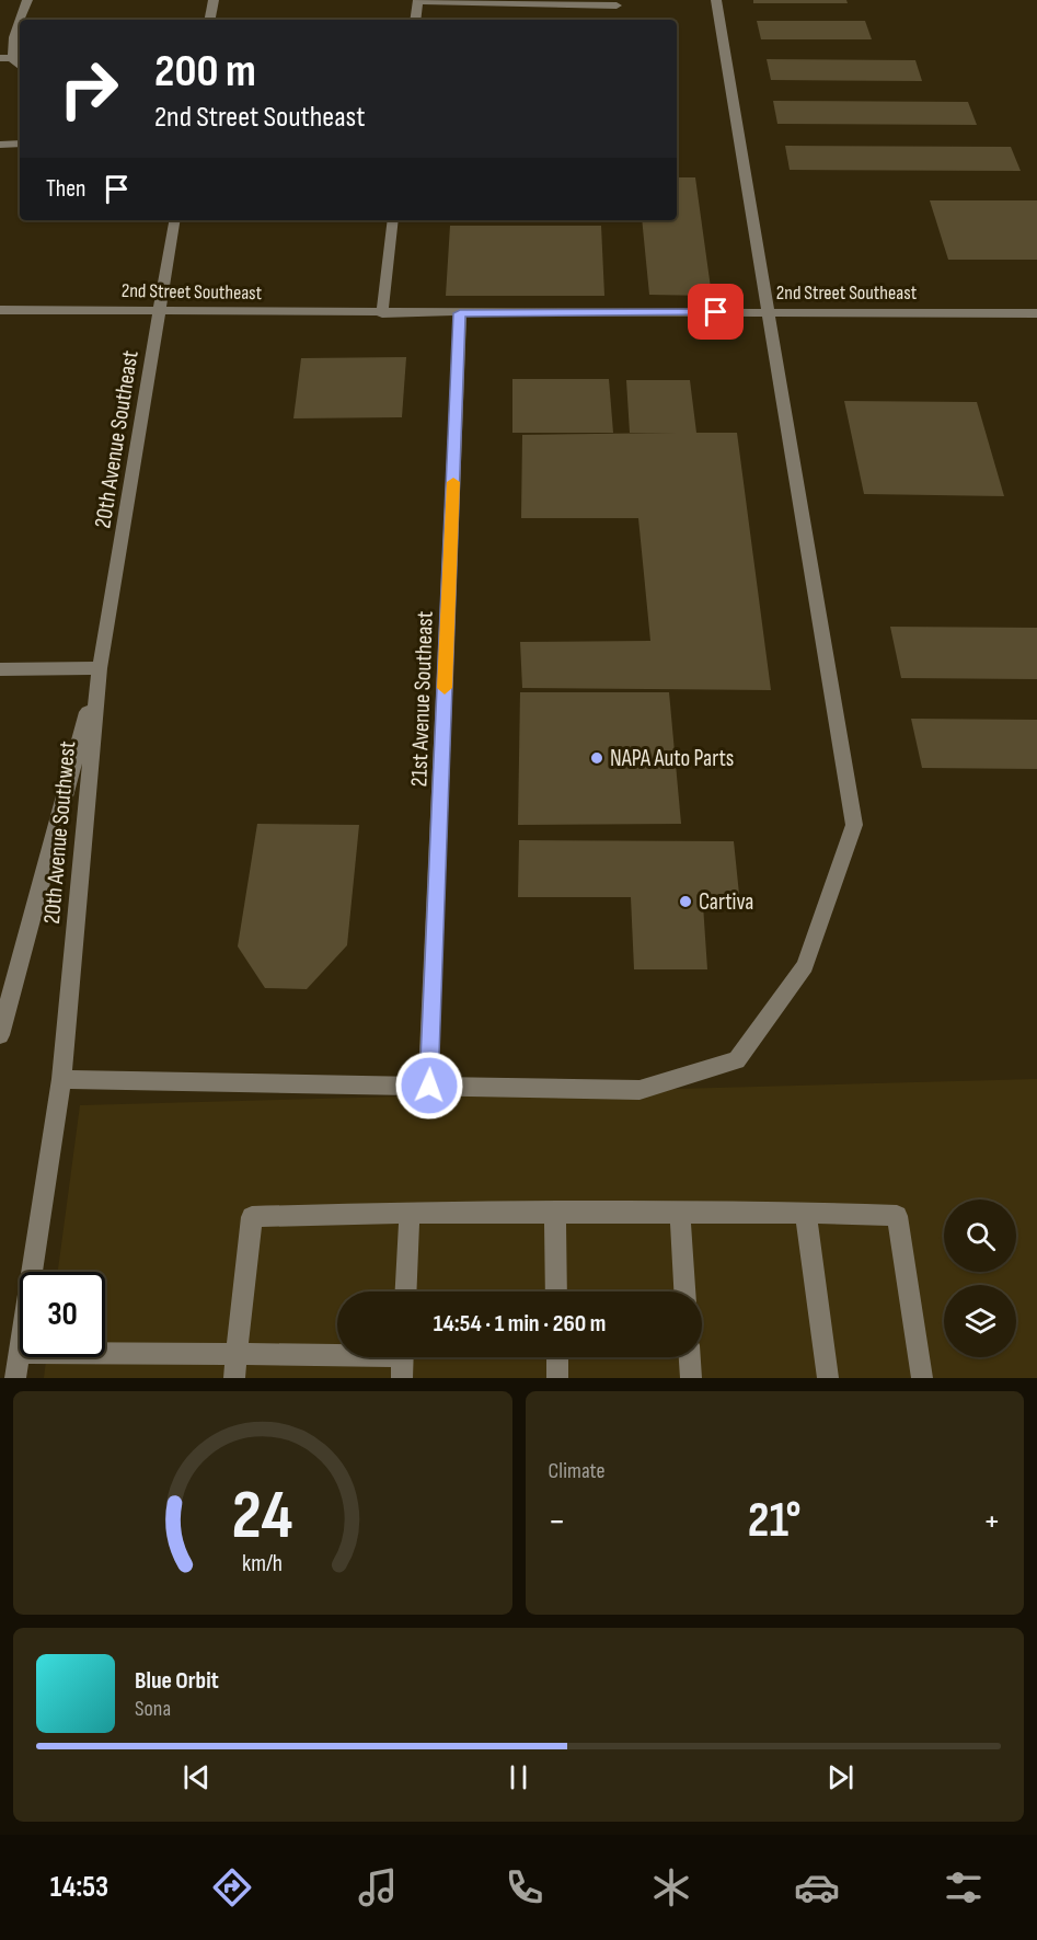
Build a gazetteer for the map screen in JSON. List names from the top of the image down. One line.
{"streets":{"street":["2nd Street Southeast","20th Avenue Southeast","21st Avenue Southeast","20th Avenue Southwest"]},"crossings":[["2nd Street Southeast","20th Avenue Southeast"],["2nd Street Southeast","21st Avenue Southeast"],["20th Avenue Southeast","20th Avenue Southwest"]],"places":["NAPA Auto Parts","Cartiva"],"page":{"turn":["200 m","2nd Street Southeast"],"then":"Then","limit":"30","trip":"14:54 · 1 min · 260 m","tile":"Climate","heat":["−","21°","+"],"song":["Blue Orbit","Sona"],"tabs":"14:53","gauge":["24","km/h"]}}
